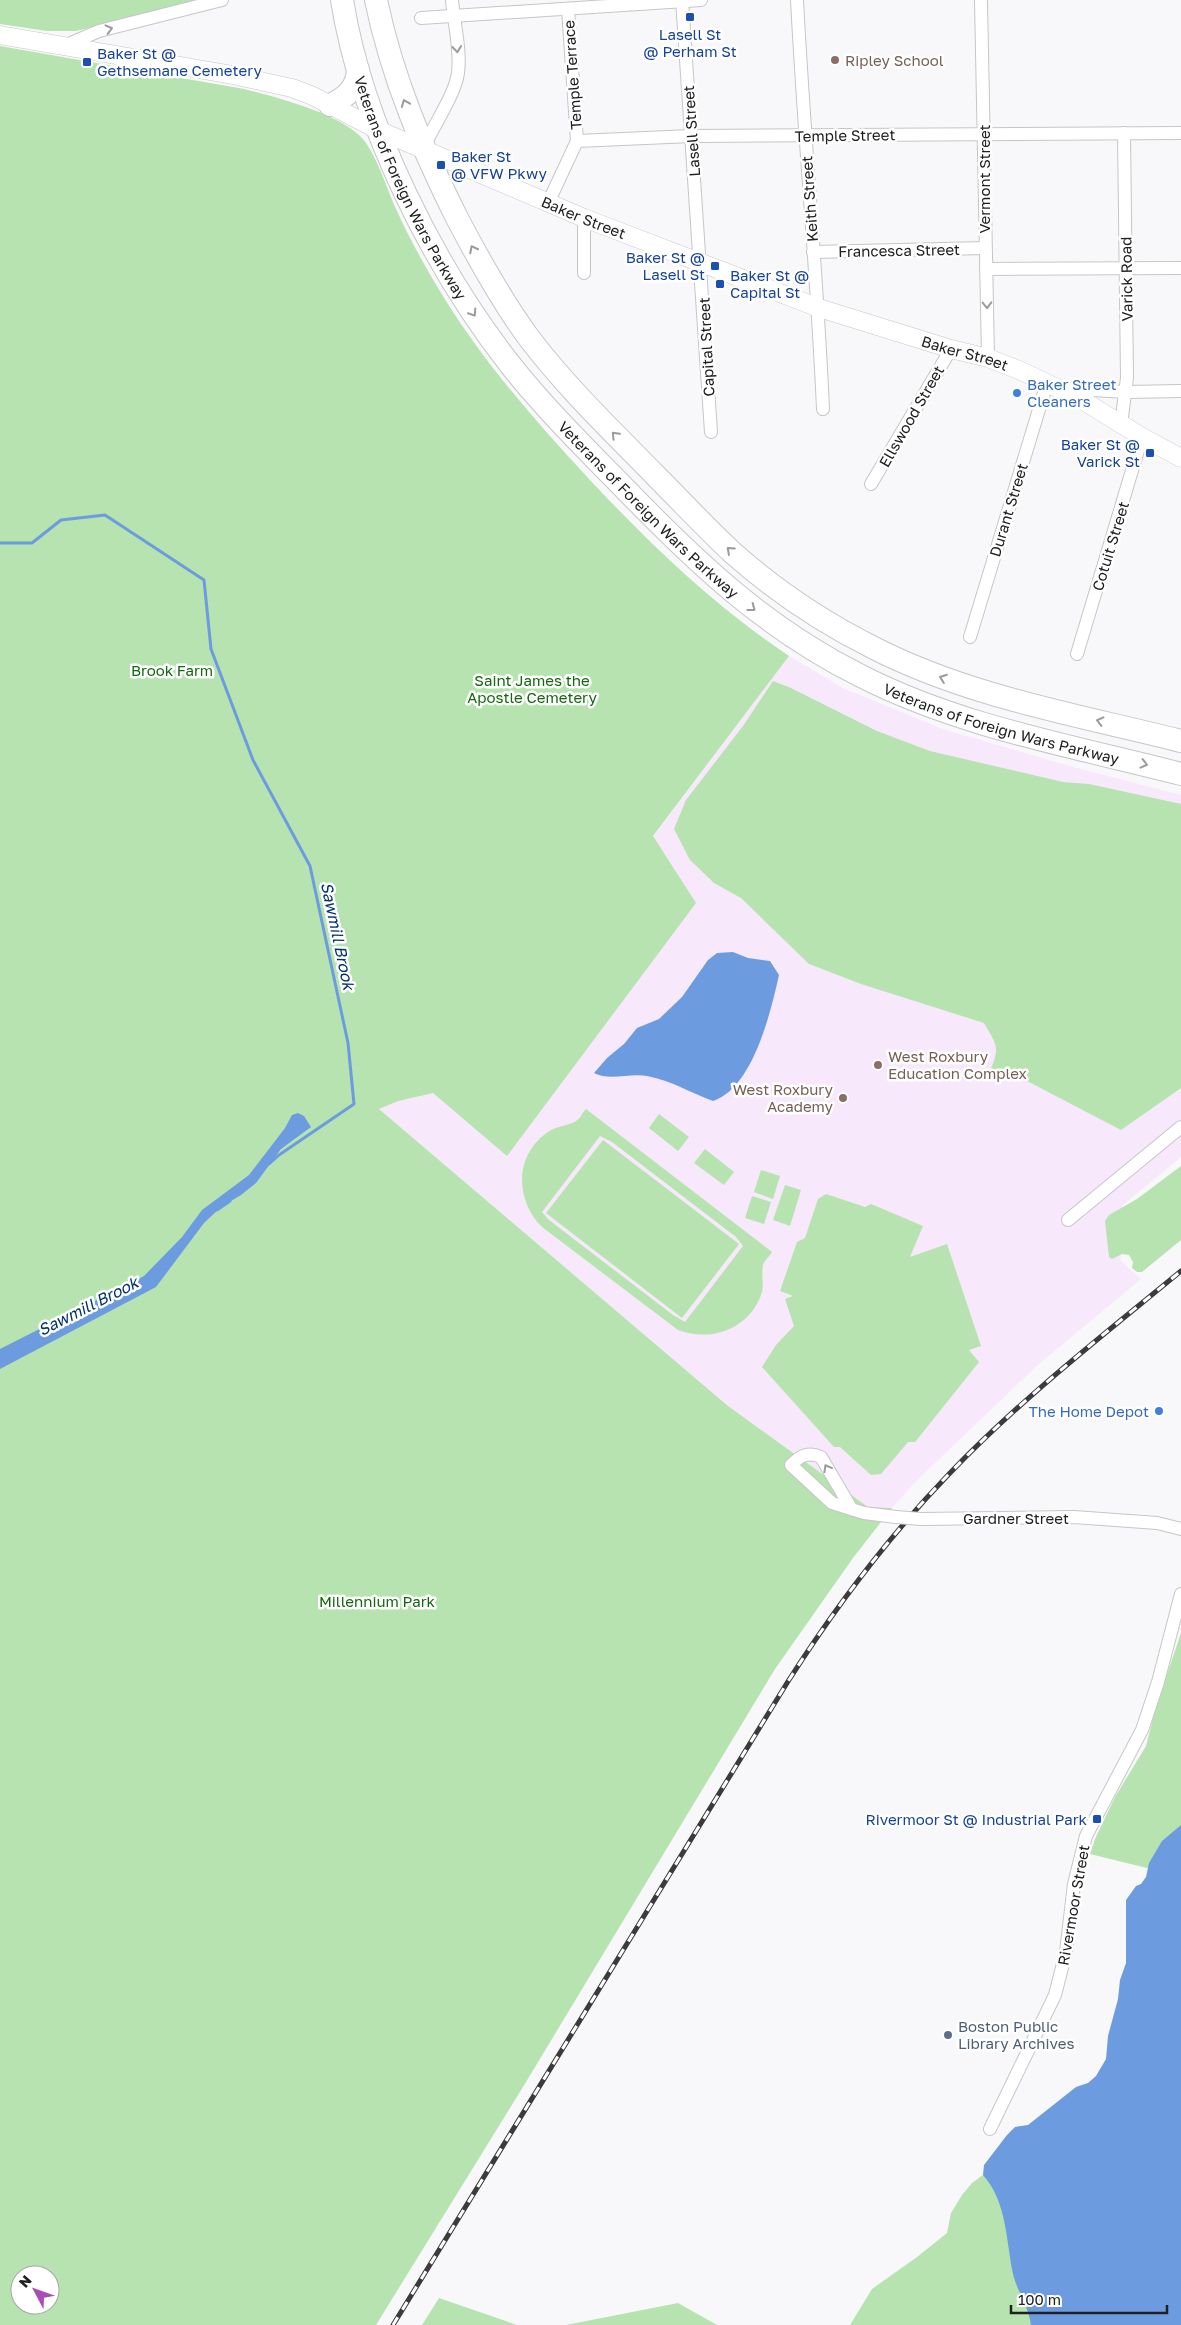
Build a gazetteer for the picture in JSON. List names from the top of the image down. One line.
{"streets":{"highway":["Veterans of Foreign Wars Parkway"],"street":["Temple Terrace","Lasell Street","Temple Street","Vermont Street","Keith Street","Baker Street","Francesca Street","Varick Road","Capital Street","Ellswood Street","Durant Street","Cotuit Street","Gardner Street","Rivermoor Street"]},"crossings":[["Temple Terrace","Temple Street"],["Lasell Street","Temple Street"],["Lasell Street","Baker Street"],["Lasell Street","Capital Street"],["Temple Street","Vermont Street"],["Temple Street","Keith Street"],["Temple Street","Varick Road"],["Vermont Street","Baker Street"],["Vermont Street","Francesca Street"],["Veterans of Foreign Wars Parkway","Baker Street"],["Keith Street","Baker Street"],["Keith Street","Francesca Street"],["Baker Street","Varick Road"],["Baker Street","Capital Street"],["Baker Street","Ellswood Street"],["Baker Street","Durant Street"],["Baker Street","Cotuit Street"]],"water":["Sawmill Brook"],"parks":["Brook Farm","Saint James the Apostle Cemetery","Millennium Park"],"places":{"transit":["Lasell St @ Perham St","Baker St @ Gethsemane Cemetery","Baker St @ VFW Pkwy","Baker St @ Lasell St","Baker St @ Capital St","Baker St @ Varick St","Rivermoor St @ Industrial Park"],"other":["Ripley School","Baker Street Cleaners","West Roxbury Education Complex","West Roxbury Academy","The Home Depot","Boston Public Library Archives"]},"scale_bar":"100 m","north":"top left"}
